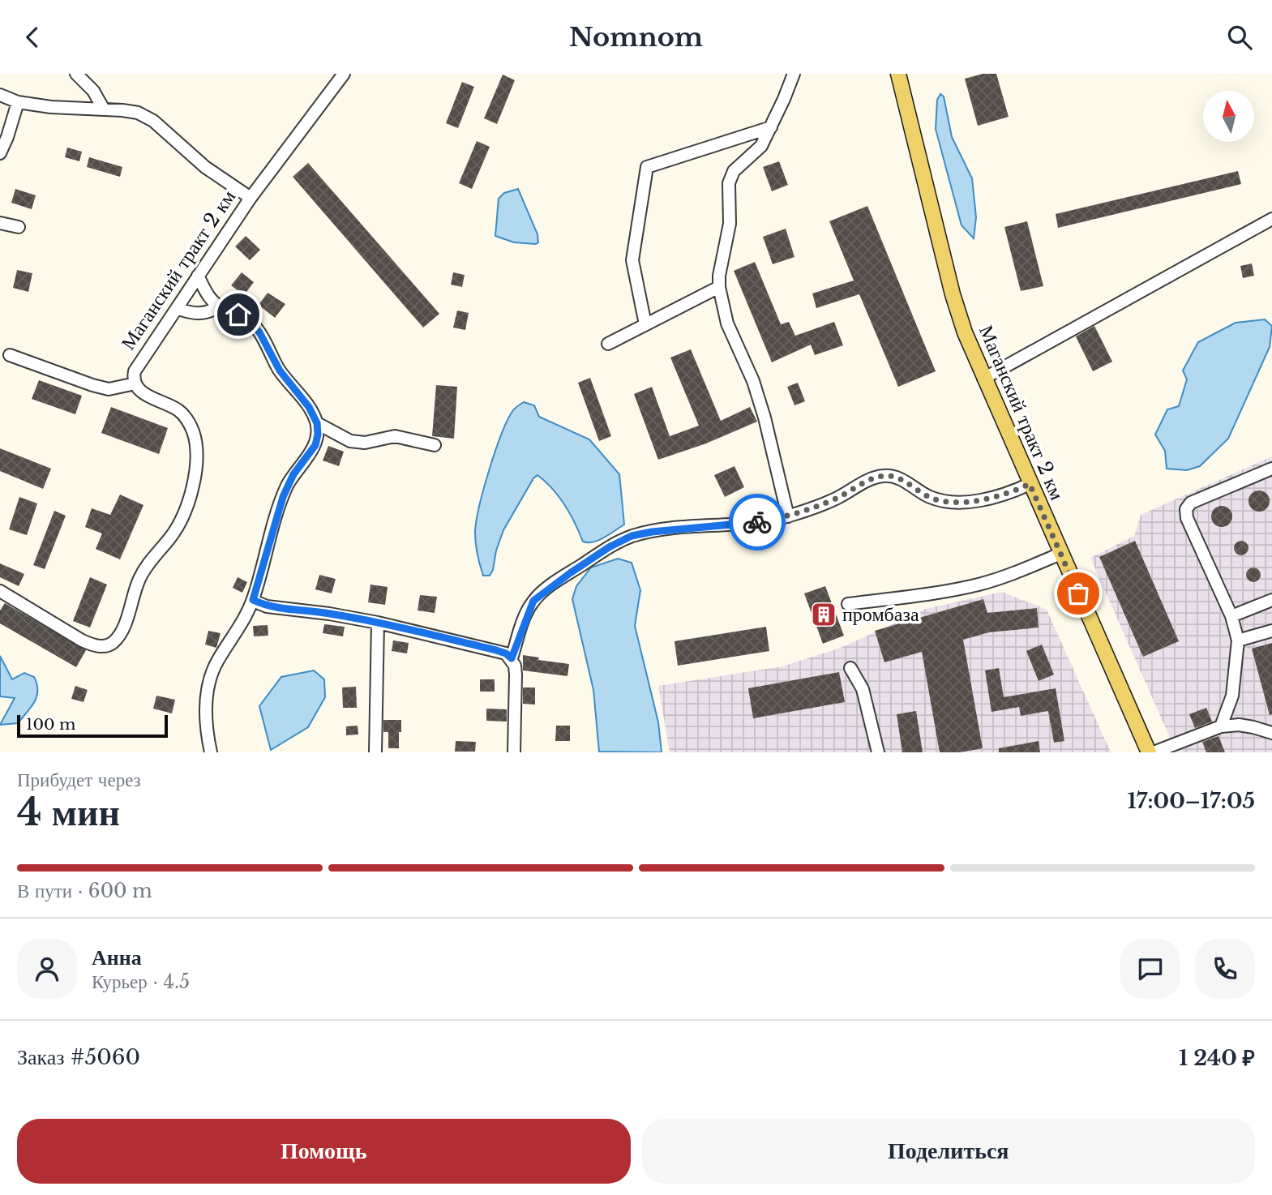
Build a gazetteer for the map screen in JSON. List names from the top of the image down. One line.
{"streets":{"main road":["Маганский тракт 2 км"]},"places":{"building":["промбаза"]},"scale_bar":"100 m","north":"top","page":{"header":"Nomnom","scale":"100 m","heading":["4 мин","Прибудет через","17:00–17:05"],"panel":["Анна","Курьер · 4.5","Заказ #5060","1 240 ₽"],"bar":"В пути · 600 m","buttons":["Помощь","Поделиться"]}}
